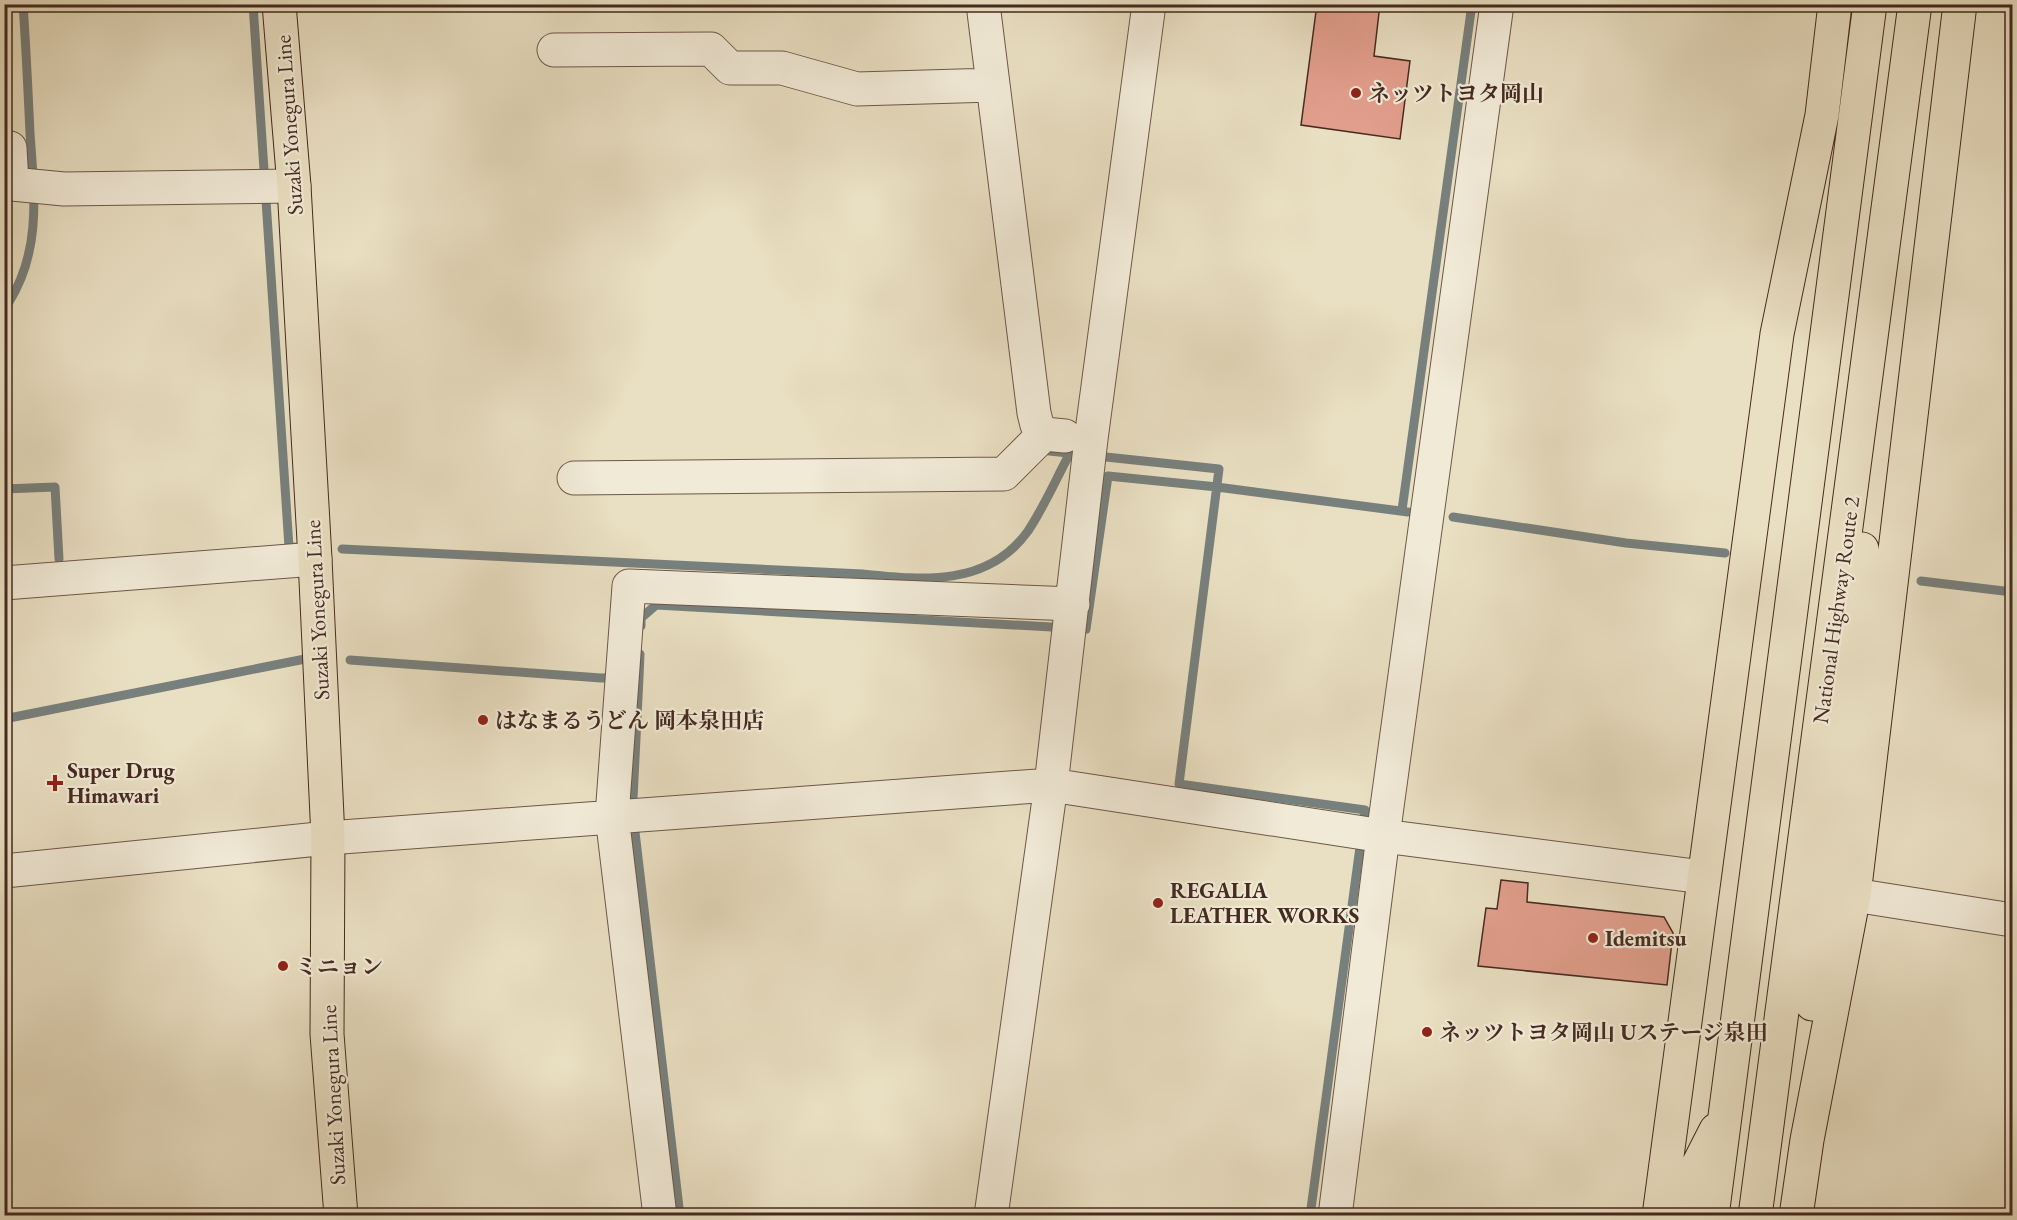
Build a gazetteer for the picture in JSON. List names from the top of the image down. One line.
{"streets":{"main road":["Suzaki Yonegura Line","National Highway Route 2"]},"places":{"other":["ネッツトヨタ岡山","はなまるうどん 岡本泉田店","REGALIA LEATHER WORKS","Idemitsu","ミニョン","ネッツトヨタ岡山 Uステージ泉田"],"health":["Super Drug Himawari"]}}
